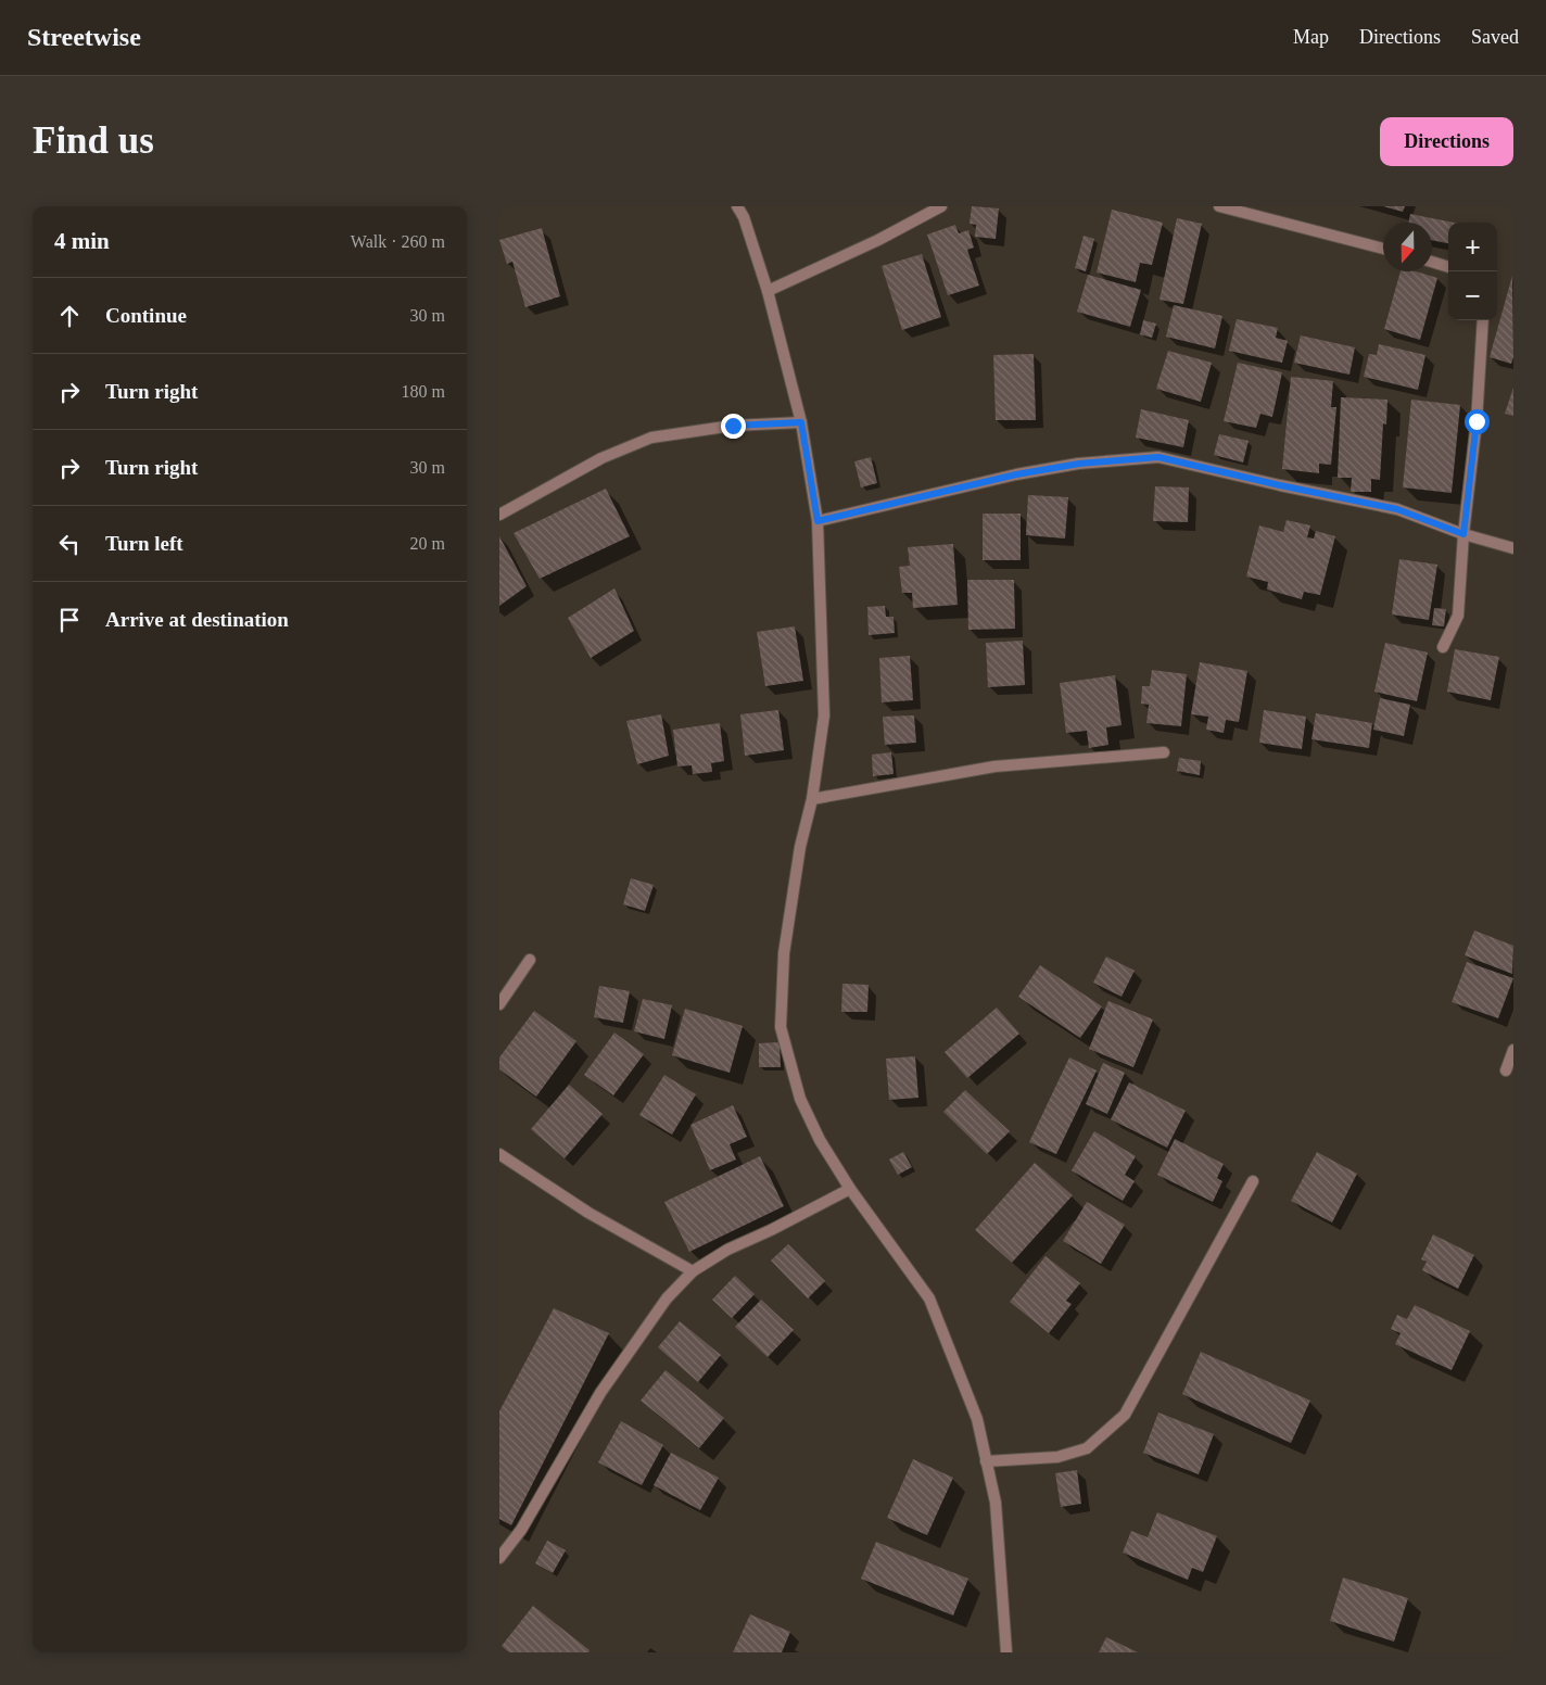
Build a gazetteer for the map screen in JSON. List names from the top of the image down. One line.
{"north":"bottom","page":{"header":"Streetwise","nav":["Map","Directions","Saved"],"buttons":"Directions","title":"Find us","heading":["4 min","Walk · 260 m"],"map_buttons":["+","−"],"list":[["Continue","30 m"],["Turn right","180 m"],["Turn right","30 m"],["Turn left","20 m"],"Arrive at destination"]}}
